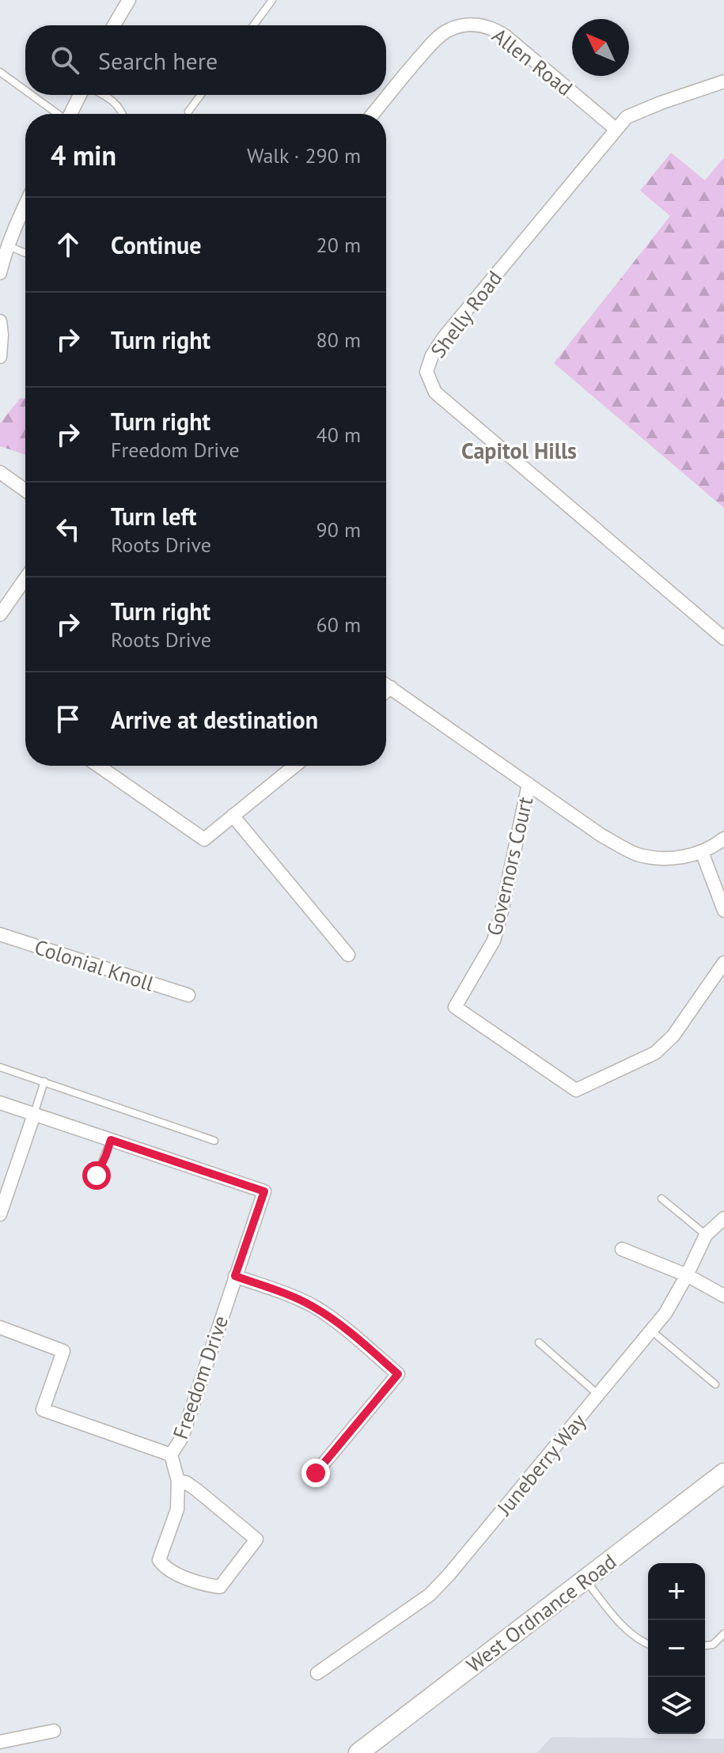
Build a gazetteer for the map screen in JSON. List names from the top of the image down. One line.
{"streets":{"main road":["West Ordnance Road"],"street":["Allen Road","Shelly Road","Governors Court","Colonial Knoll","Freedom Drive","Juneberry Way"]},"crossings":[["Allen Road","Shelly Road"]],"districts":["Capitol Hills"],"north":"top left","page":{"search":"Search here","heading":["4 min","Walk · 290 m"],"list":[["Continue","20 m"],["Turn right","80 m"],["Turn right","Freedom Drive","40 m"],["Turn left","Roots Drive","90 m"],["Turn right","Roots Drive","60 m"],"Arrive at destination"],"map_buttons":["+","−"]}}
